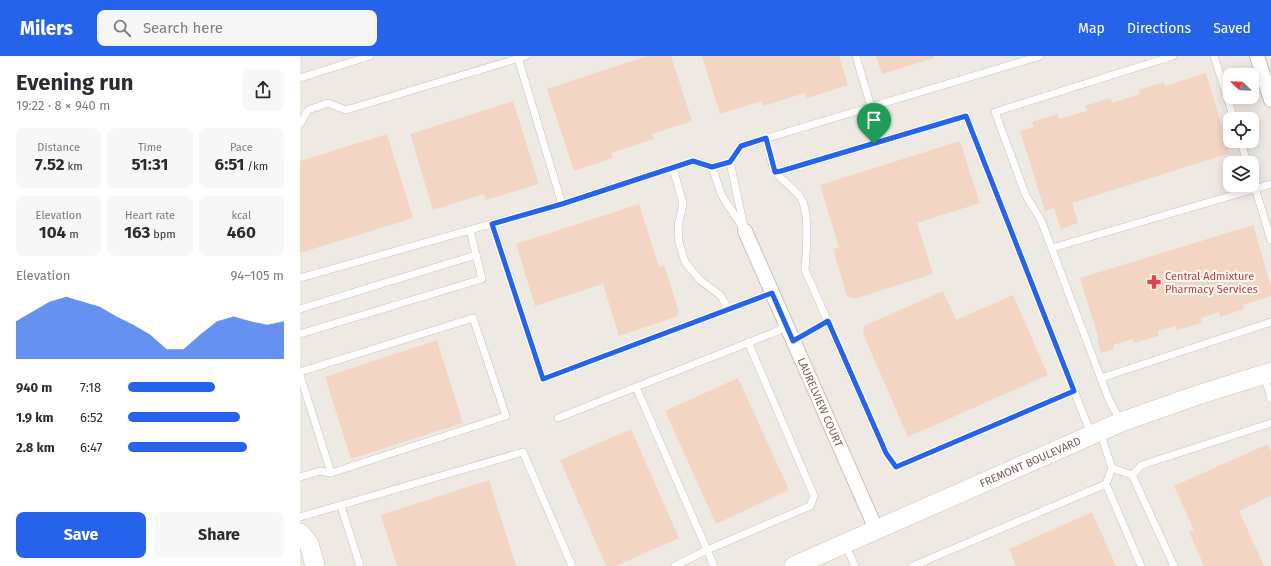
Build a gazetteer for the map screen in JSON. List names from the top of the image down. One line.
{"streets":{"main road":["FREMONT BOULEVARD"],"street":["LAURELVIEW COURT"]},"crossings":[["LAURELVIEW COURT","FREMONT BOULEVARD"]],"places":{"pharmacy":["Central Admixture Pharmacy Services"]},"north":"top left","page":{"header":"Milers","search":"Search here","nav":["Map","Directions","Saved"],"heading":["Evening run","19:22 · 8 × 940 m"],"stats":[["Distance","7.52 km"],["Time","51:31"],["Pace","6:51 /km"],["Elevation","104 m"],["Heart rate","163 bpm"],["kcal","460"]],"chart":["Elevation","94–105 m"],"list":[{"name":"940 m","note":"7:18"},{"name":"1.9 km","note":"6:52"},{"name":"2.8 km","note":"6:47"}],"buttons":["Save","Share"]}}
